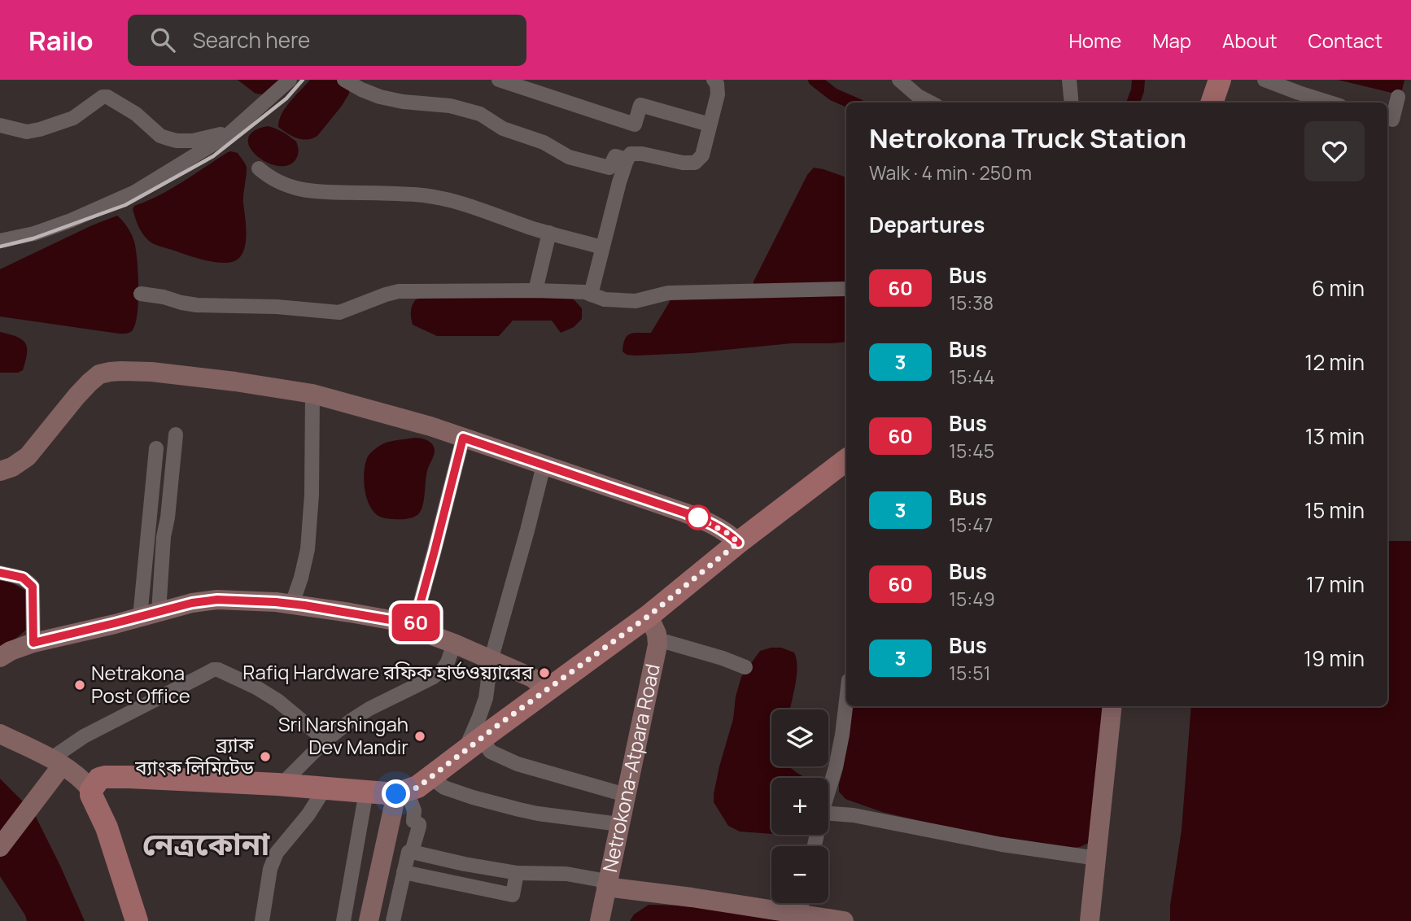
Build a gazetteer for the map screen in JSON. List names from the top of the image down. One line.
{"streets":{"street":["Netrokona-Atpara Road"]},"districts":["নেত্রকোনা"],"places":["Rafiq Hardware রফিক হার্ডওয়্যারের","Netrakona Post Office","Sri Narshingah Dev Mandir","ব্র্যাক ব্যাংক লিমিটেড"],"lines":["bus line 60"],"page":{"header":"Railo","search":"Search here","nav":["Home","Map","About","Contact"],"on_map":"60","heading":[["Netrokona Truck Station","Walk · 4 min · 250 m"],"Departures"],"list":[{"mark":"60","name":"Bus","note":"15:38","value":"6 min"},{"mark":"3","name":"Bus","note":"15:44","value":"12 min"},{"mark":"60","name":"Bus","note":"15:45","value":"13 min"},{"mark":"3","name":"Bus","note":"15:47","value":"15 min"},{"mark":"60","name":"Bus","note":"15:49","value":"17 min"},{"mark":"3","name":"Bus","note":"15:51","value":"19 min"}],"map_buttons":["+","−"]}}
